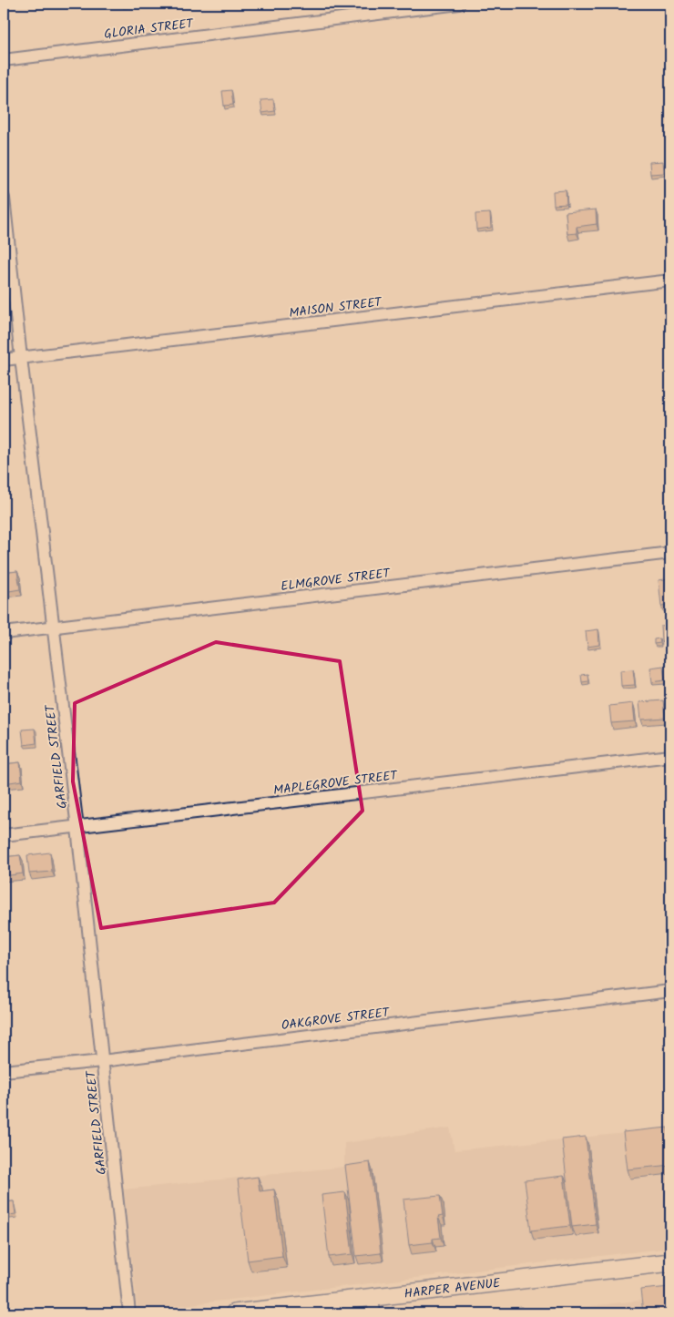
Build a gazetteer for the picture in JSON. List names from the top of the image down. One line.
{"streets":{"main road":["HARPER AVENUE"],"street":["GLORIA STREET","MAISON STREET","ELMGROVE STREET","GARFIELD STREET","MAPLEGROVE STREET","OAKGROVE STREET"]},"crossings":[["MAISON STREET","GARFIELD STREET"],["ELMGROVE STREET","GARFIELD STREET"],["GARFIELD STREET","MAPLEGROVE STREET"],["GARFIELD STREET","OAKGROVE STREET"]]}
